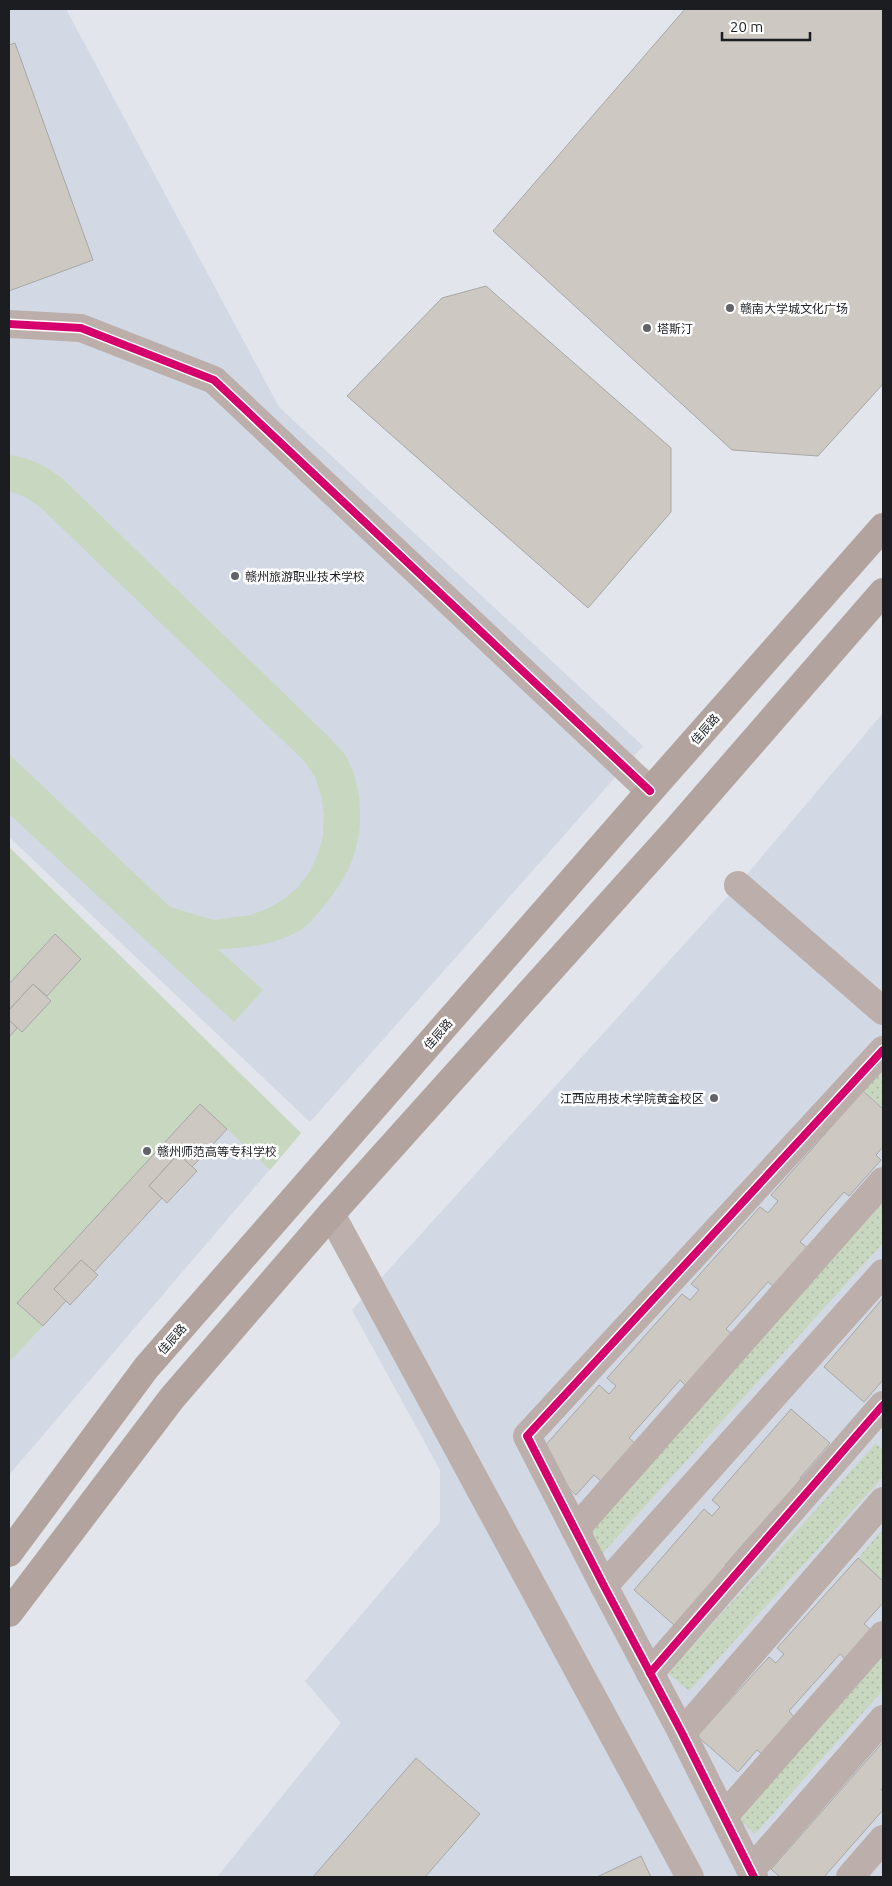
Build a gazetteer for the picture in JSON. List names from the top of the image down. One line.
{"streets":{"main road":["佳辰路"]},"places":["赣南大学城文化广场","塔斯汀","赣州旅游职业技术学校","江西应用技术学院黄金校区","赣州师范高等专科学校"],"scale_bar":"20 m"}
